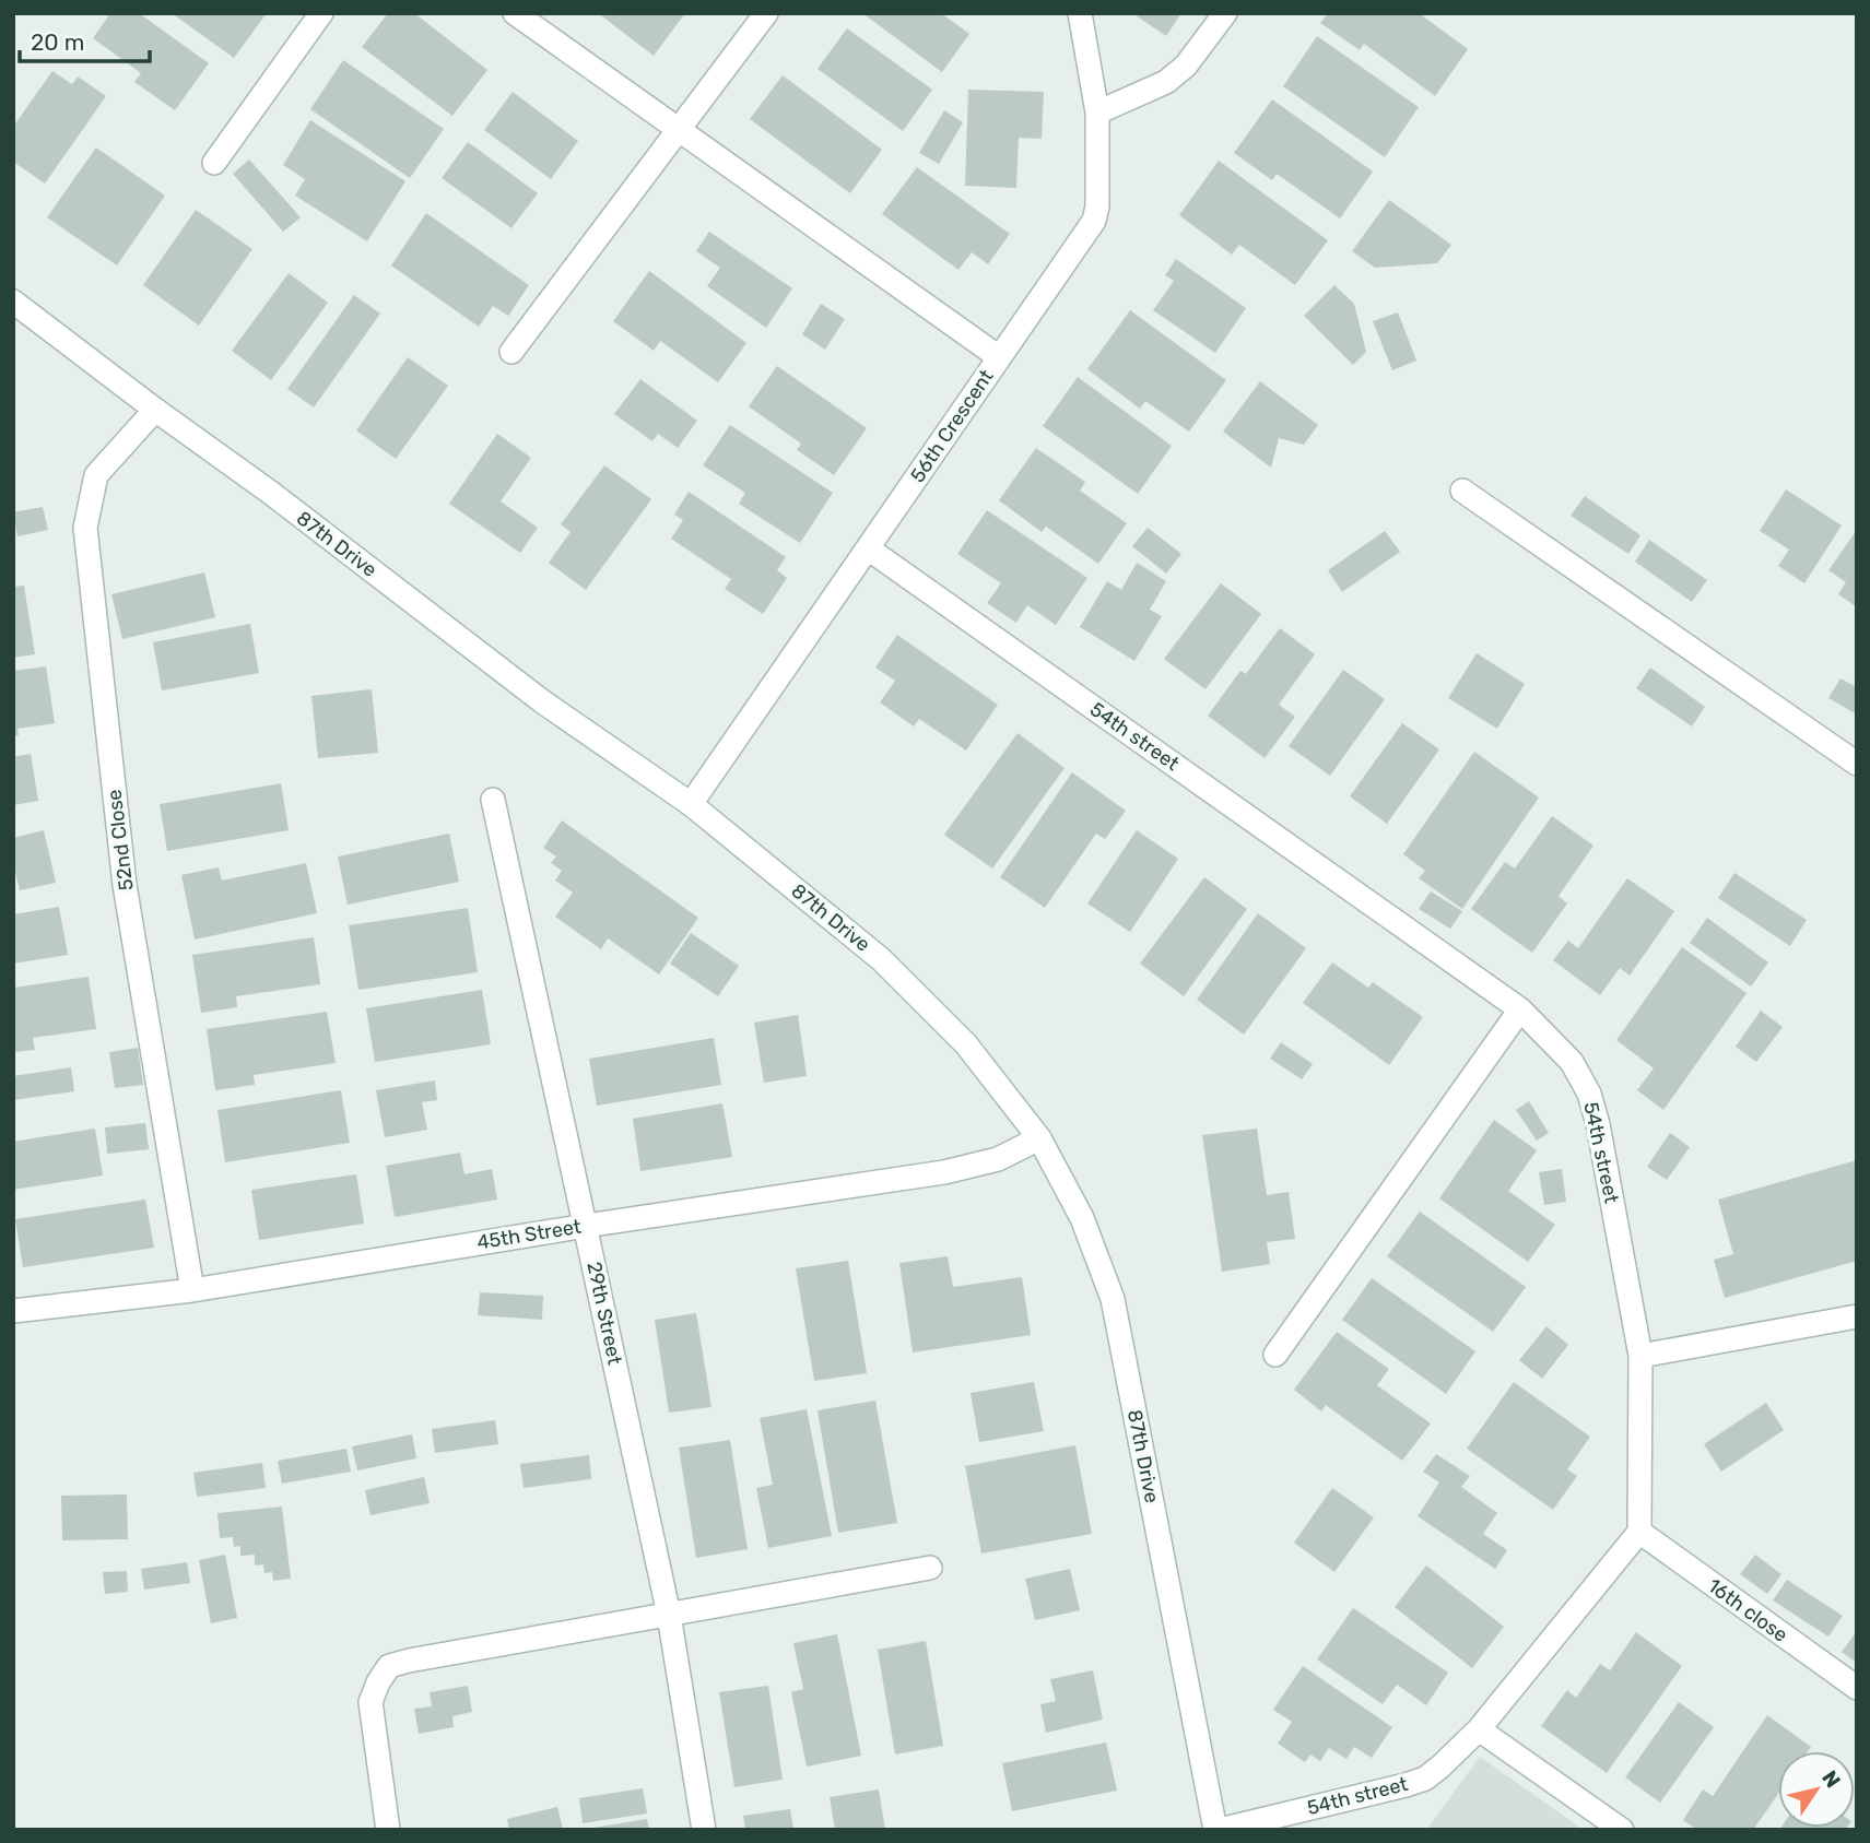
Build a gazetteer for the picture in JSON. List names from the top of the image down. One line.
{"streets":{"street":["56th Crescent","87th Drive","54th street","52nd Close","45th Street","29th Street","16th close"]},"crossings":[["56th Crescent","87th Drive"],["56th Crescent","54th street"],["87th Drive","54th street"],["87th Drive","52nd Close"],["87th Drive","45th Street"],["54th street","16th close"],["52nd Close","45th Street"],["45th Street","29th Street"]],"scale_bar":"20 m","north":"top right"}
